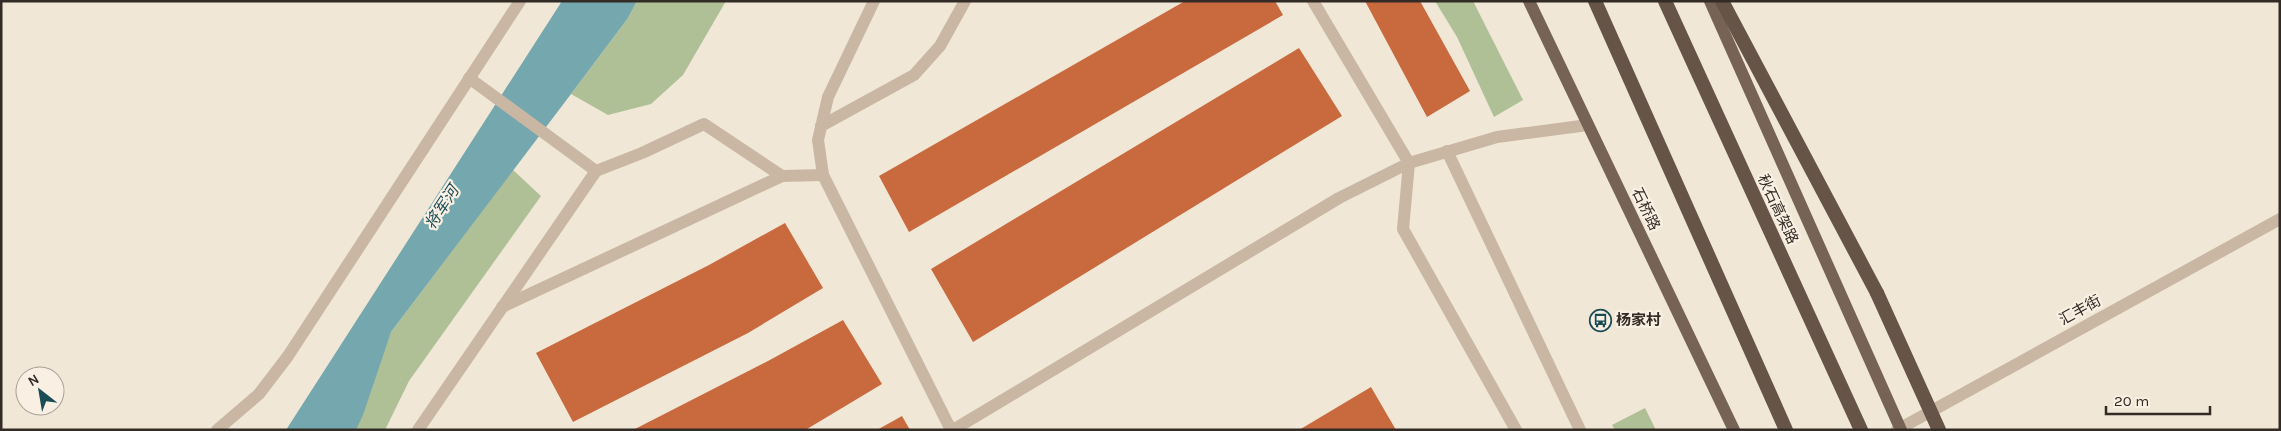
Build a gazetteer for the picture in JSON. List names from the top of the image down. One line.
{"streets":{"highway":["秋石高架路"],"main road":["石桥路"],"street":["汇丰街"]},"water":["将军河"],"places":{"bus stop":["杨家村"]},"scale_bar":"20 m","north":"top left"}
